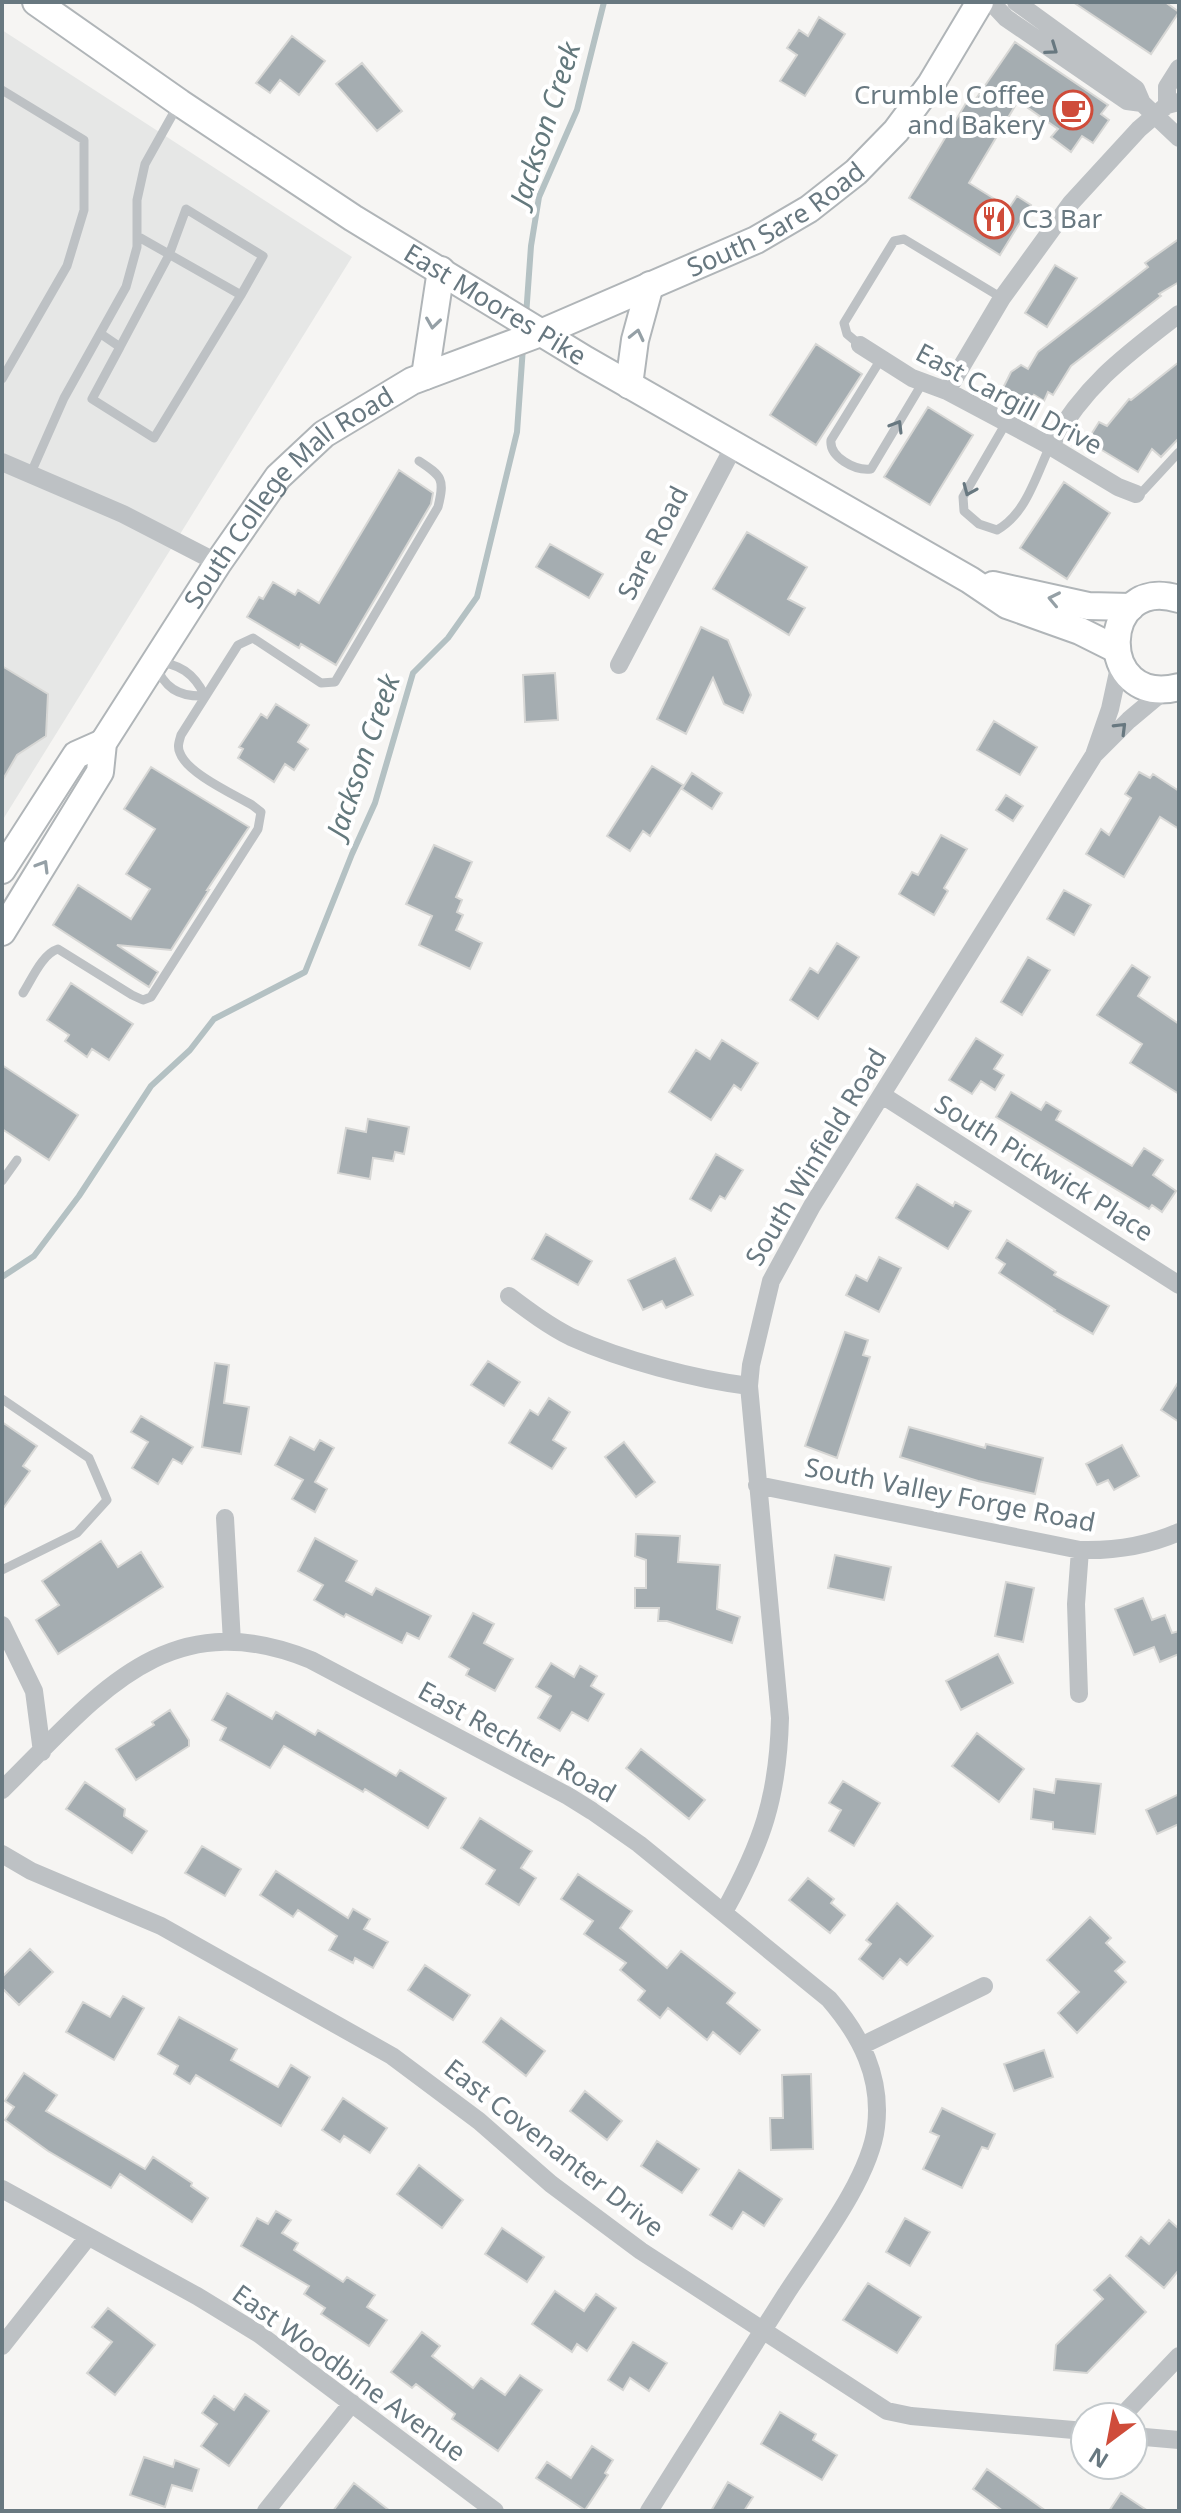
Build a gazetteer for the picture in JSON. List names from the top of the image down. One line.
{"streets":{"main road":["South Sare Road","East Moores Pike","South College Mall Road"],"street":["East Cargill Drive","Sare Road","South Winfield Road","South Pickwick Place","South Valley Forge Road","East Rechter Road","East Covenanter Drive","East Woodbine Avenue"]},"crossings":[["South Sare Road","East Moores Pike"],["South Sare Road","South College Mall Road"],["East Moores Pike","South College Mall Road"],["East Moores Pike","Sare Road"],["East Moores Pike","South Winfield Road"],["South Winfield Road","South Pickwick Place"],["South Winfield Road","South Valley Forge Road"],["South Winfield Road","East Rechter Road"],["East Rechter Road","East Covenanter Drive"]],"water":["Jackson Creek"],"places":{"cafe":["Crumble Coffee and Bakery"],"restaurant":["C3 Bar"]},"north":"bottom left"}
